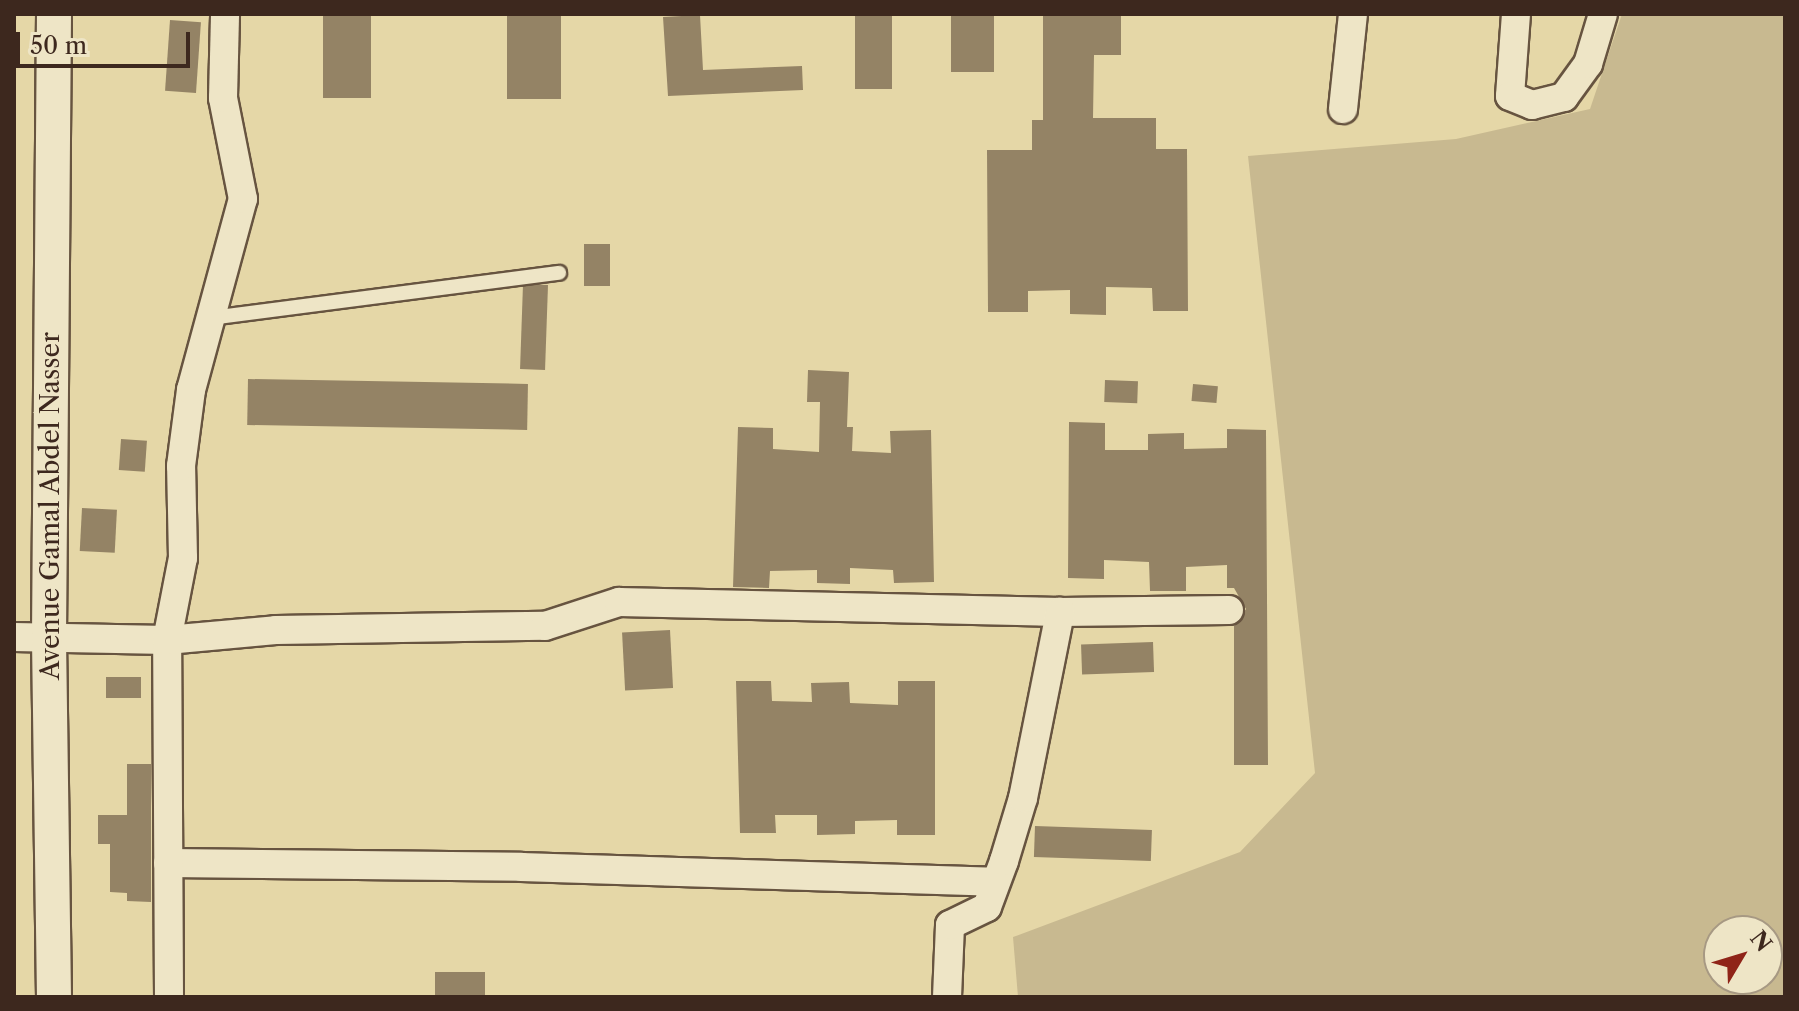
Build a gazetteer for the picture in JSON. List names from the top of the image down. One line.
{"streets":{"street":["Avenue Gamal Abdel Nasser"]},"scale_bar":"50 m","north":"top right"}
